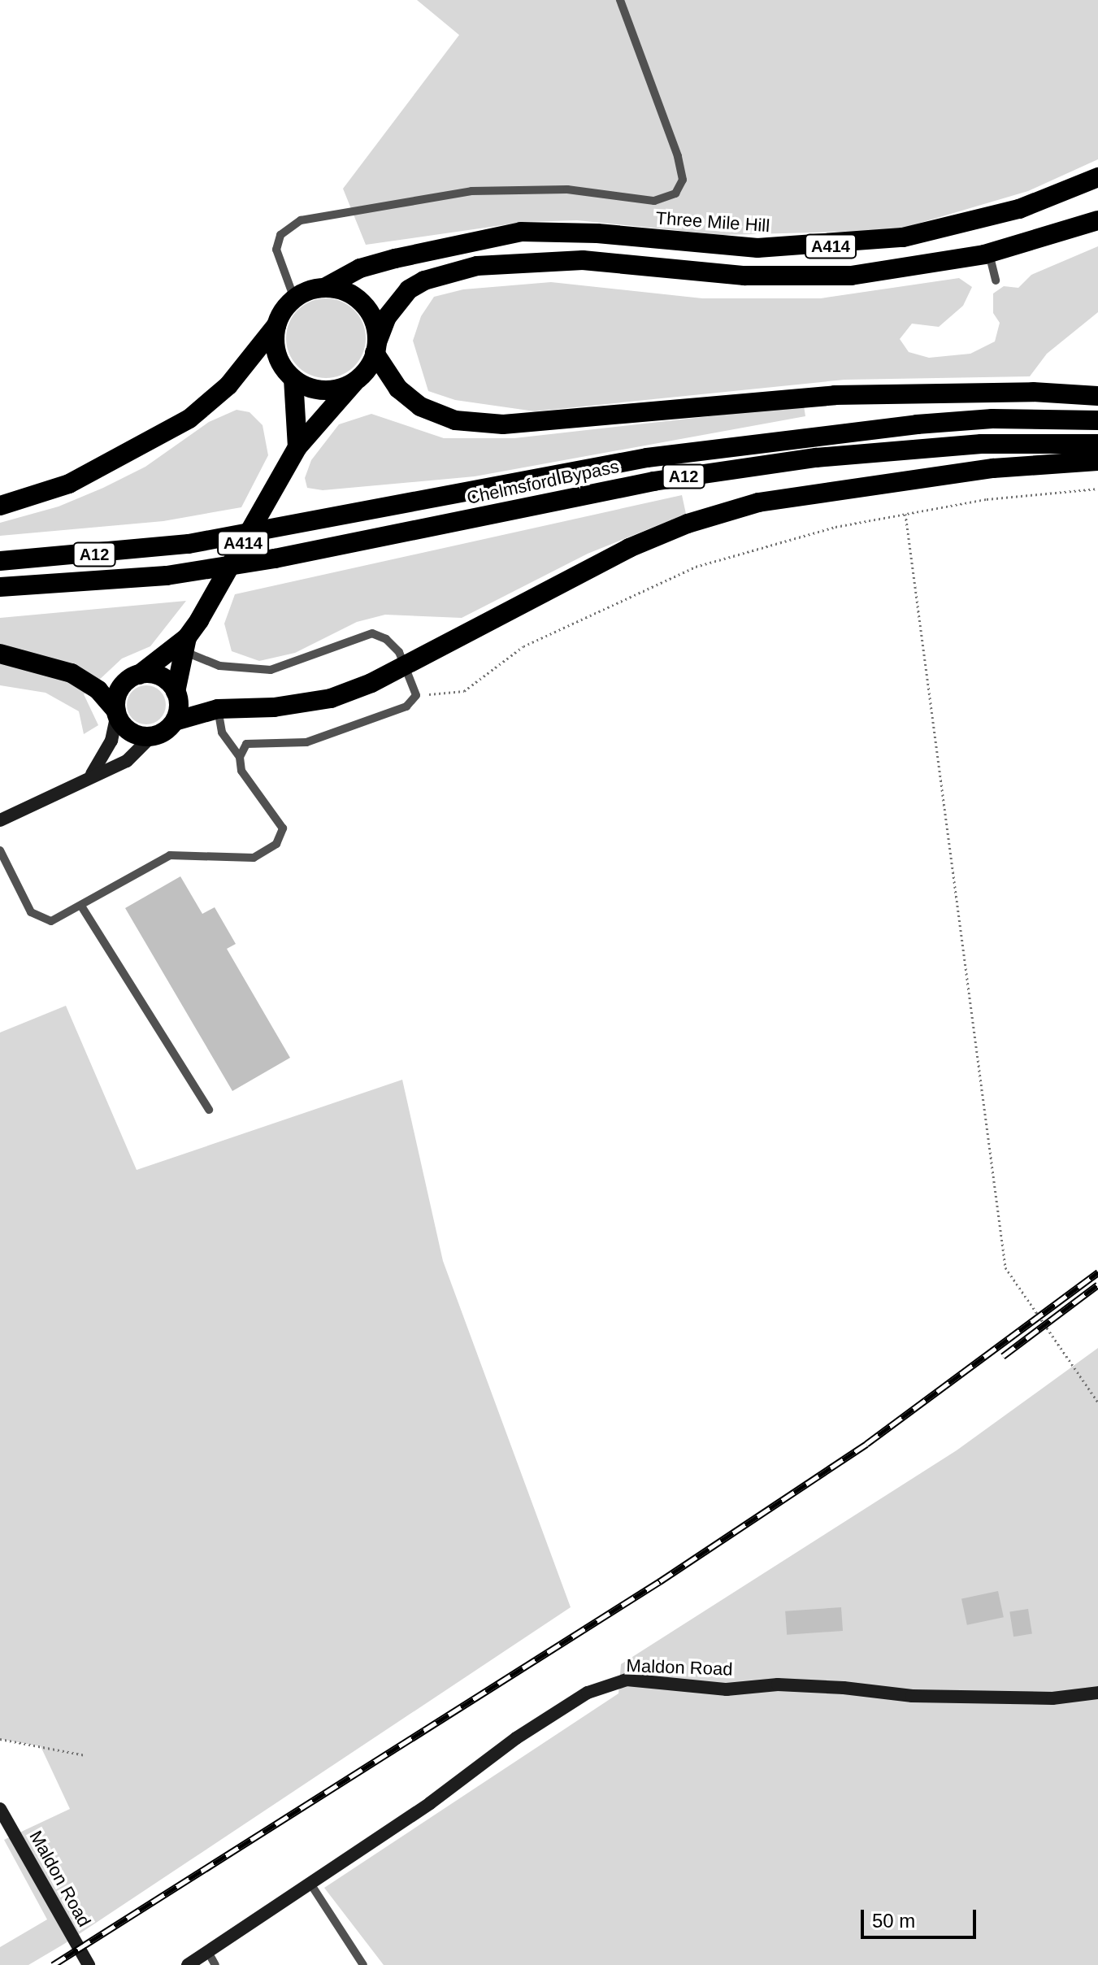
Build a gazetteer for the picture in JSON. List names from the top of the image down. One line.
{"streets":{"highway":["Three Mile Hill","A414","A12","Chelmsford Bypass"],"street":["Maldon Road"]},"crossings":[["Three Mile Hill","A414"]],"scale_bar":"50 m"}
